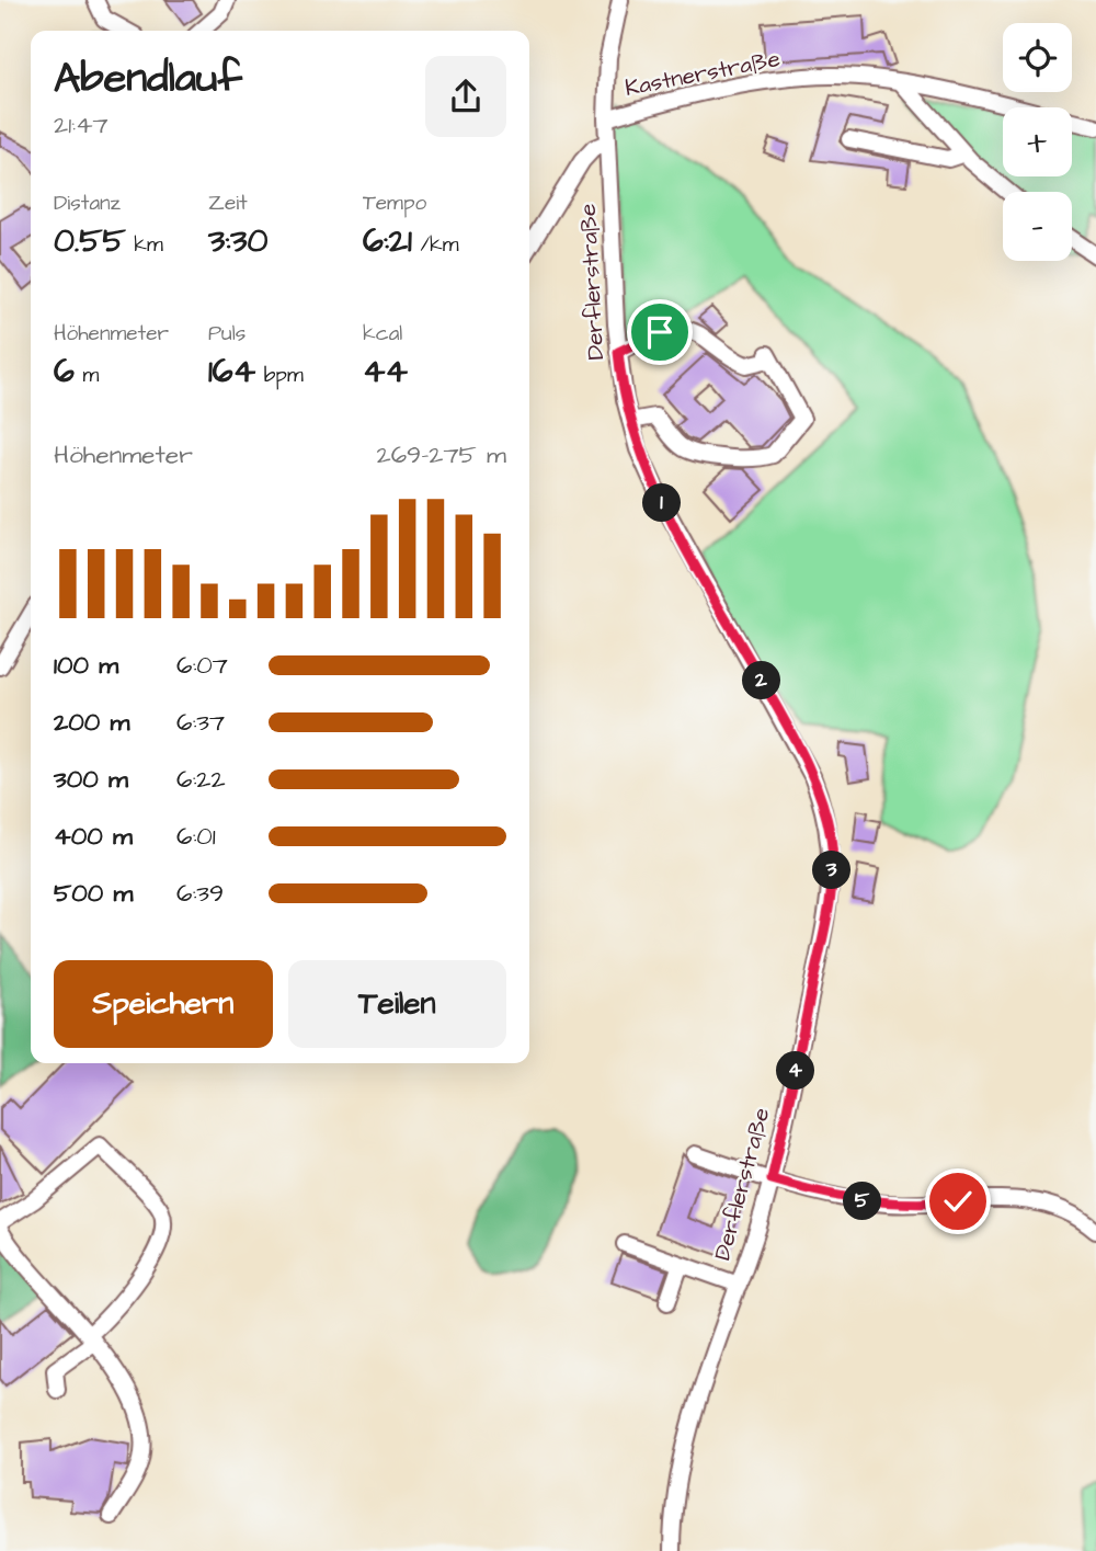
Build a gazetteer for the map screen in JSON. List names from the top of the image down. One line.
{"streets":{"street":["Kastnerstraße","Derflerstraße"]},"crossings":[["Kastnerstraße","Derflerstraße"]],"page":{"map_buttons":["+","−"],"heading":["Abendlauf","21:47"],"stats":[["Distanz","0.55 km"],["Zeit","3:30"],["Tempo","6:21 /km"],["Höhenmeter","6 m"],["Puls","164 bpm"],["kcal","44"]],"chart":["Höhenmeter","269–275 m"],"pins":["1","2","3","4","5"],"list":[{"name":"100 m","note":"6:07"},{"name":"200 m","note":"6:37"},{"name":"300 m","note":"6:22"},{"name":"400 m","note":"6:01"},{"name":"500 m","note":"6:39"}],"buttons":["Speichern","Teilen"]}}
